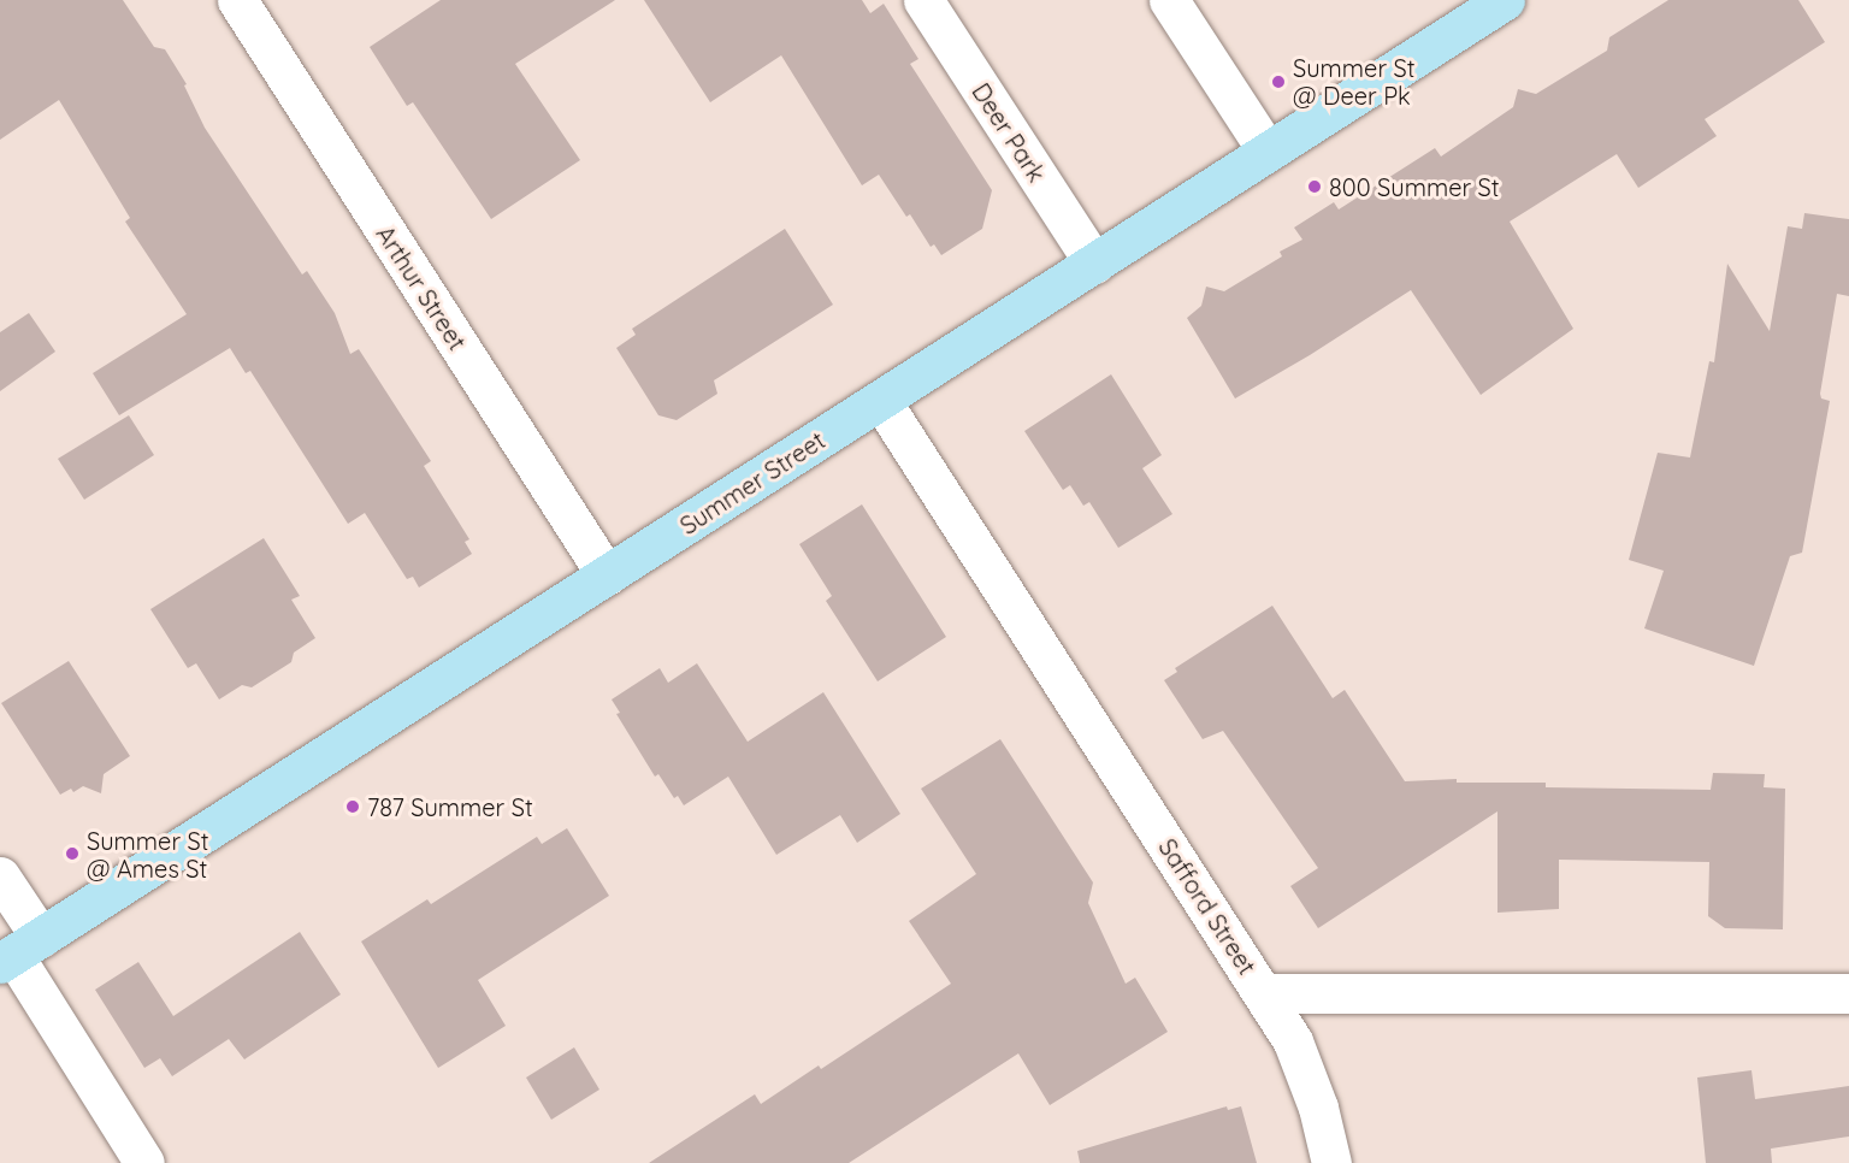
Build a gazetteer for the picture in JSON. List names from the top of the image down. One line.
{"streets":{"main road":["Summer Street"],"street":["Deer Park","Arthur Street","Safford Street"]},"crossings":[["Deer Park","Summer Street"],["Arthur Street","Summer Street"],["Summer Street","Safford Street"]],"places":["Summer St @ Deer Pk","800 Summer St","787 Summer St","Summer St @ Ames St"]}
